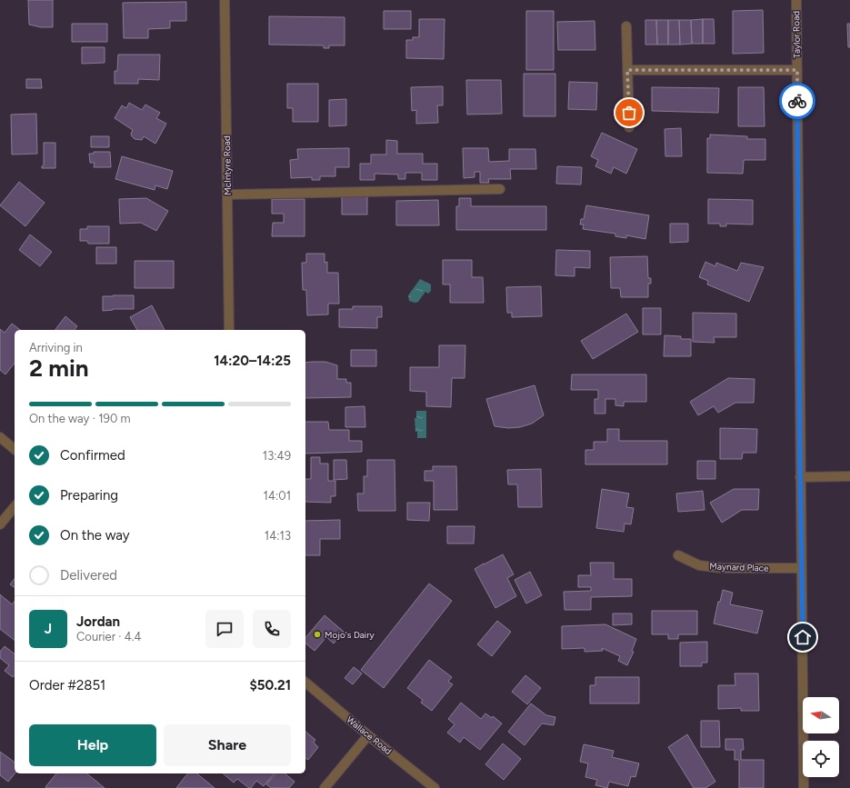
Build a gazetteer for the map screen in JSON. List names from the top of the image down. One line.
{"streets":{"street":["Taylor Road","McIntyre Road","Maynard Place","Wallace Road"]},"crossings":[["Taylor Road","Maynard Place"]],"places":["Mojo's Dairy"],"north":"left","page":{"heading":["2 min","Arriving in","14:20–14:25"],"panel":["Jordan","Courier · 4.4","Order #2851","$50.21"],"bar":"On the way · 190 m","list":[["Confirmed","13:49"],["Preparing","14:01"],["On the way","14:13"],"Delivered"],"round":"J","buttons":["Help","Share"]}}
